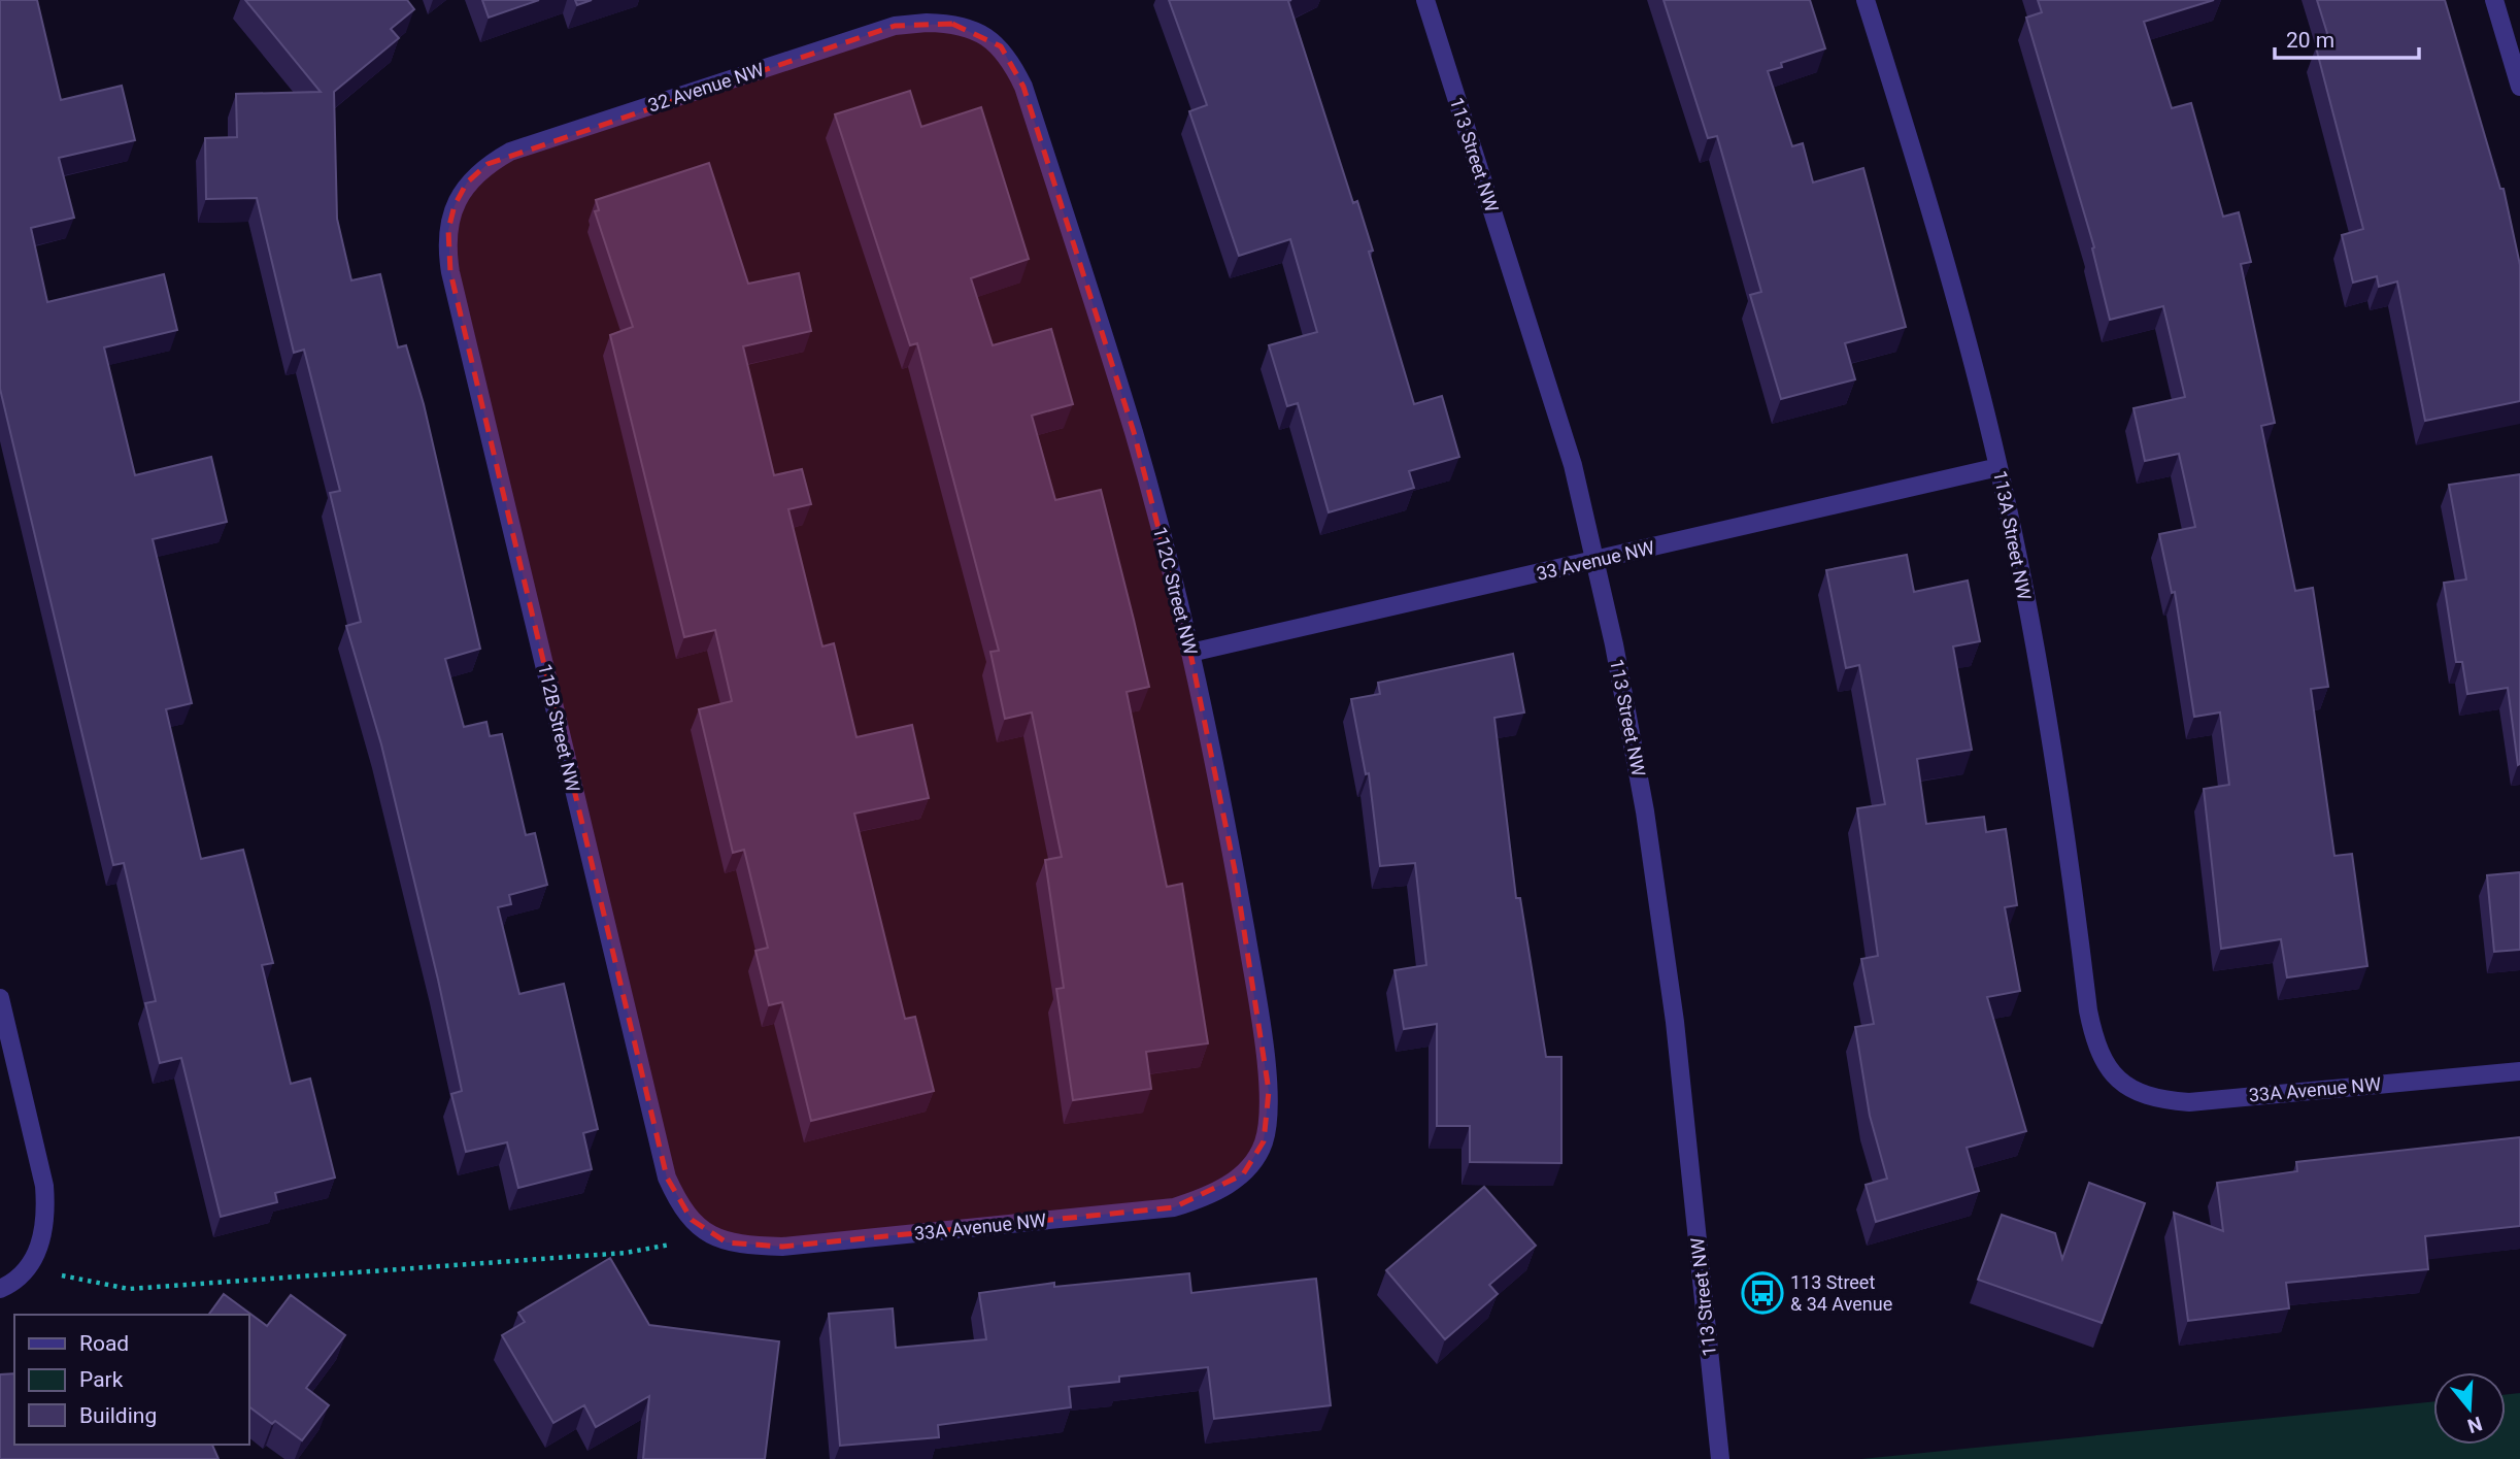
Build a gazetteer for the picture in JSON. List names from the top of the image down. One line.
{"streets":{"street":["32 Avenue NW","113 Street NW","113A Street NW","33 Avenue NW","112C Street NW","112B Street NW","33A Avenue NW"]},"crossings":[["32 Avenue NW","112C Street NW"],["32 Avenue NW","112B Street NW"],["113 Street NW","33 Avenue NW"],["113A Street NW","33 Avenue NW"],["113A Street NW","33A Avenue NW"],["33 Avenue NW","112C Street NW"],["112C Street NW","33A Avenue NW"],["112B Street NW","33A Avenue NW"]],"places":{"bus stop":["113 Street & 34 Avenue"]},"legend":["Road","Park","Building"],"scale_bar":"20 m","north":"bottom"}
